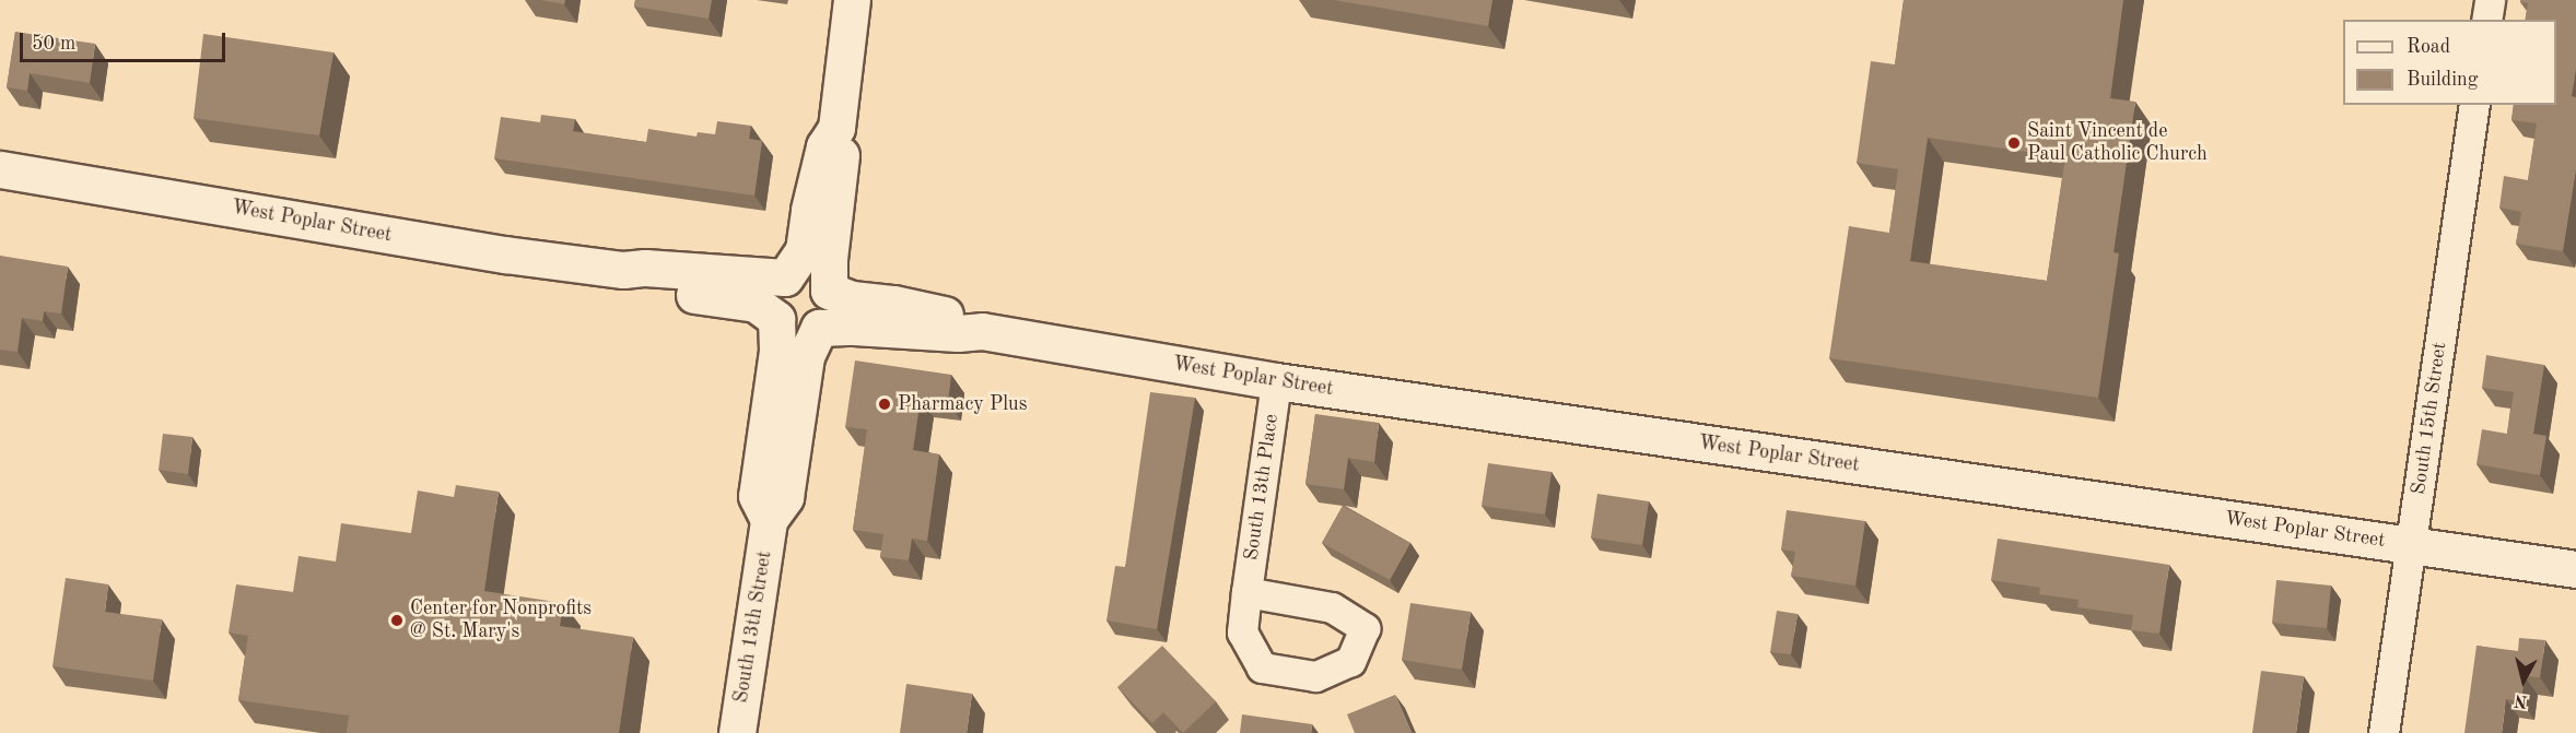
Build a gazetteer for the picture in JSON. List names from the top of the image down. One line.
{"streets":{"street":["West Poplar Street","South 15th Street","South 13th Place","South 13th Street"]},"crossings":[["West Poplar Street","South 15th Street"],["West Poplar Street","South 13th Place"],["West Poplar Street","South 13th Street"]],"places":["Saint Vincent de Paul Catholic Church","Pharmacy Plus","Center for Nonprofits @ St. Mary's"],"legend":["Road","Building"],"scale_bar":"50 m","north":"bottom"}
